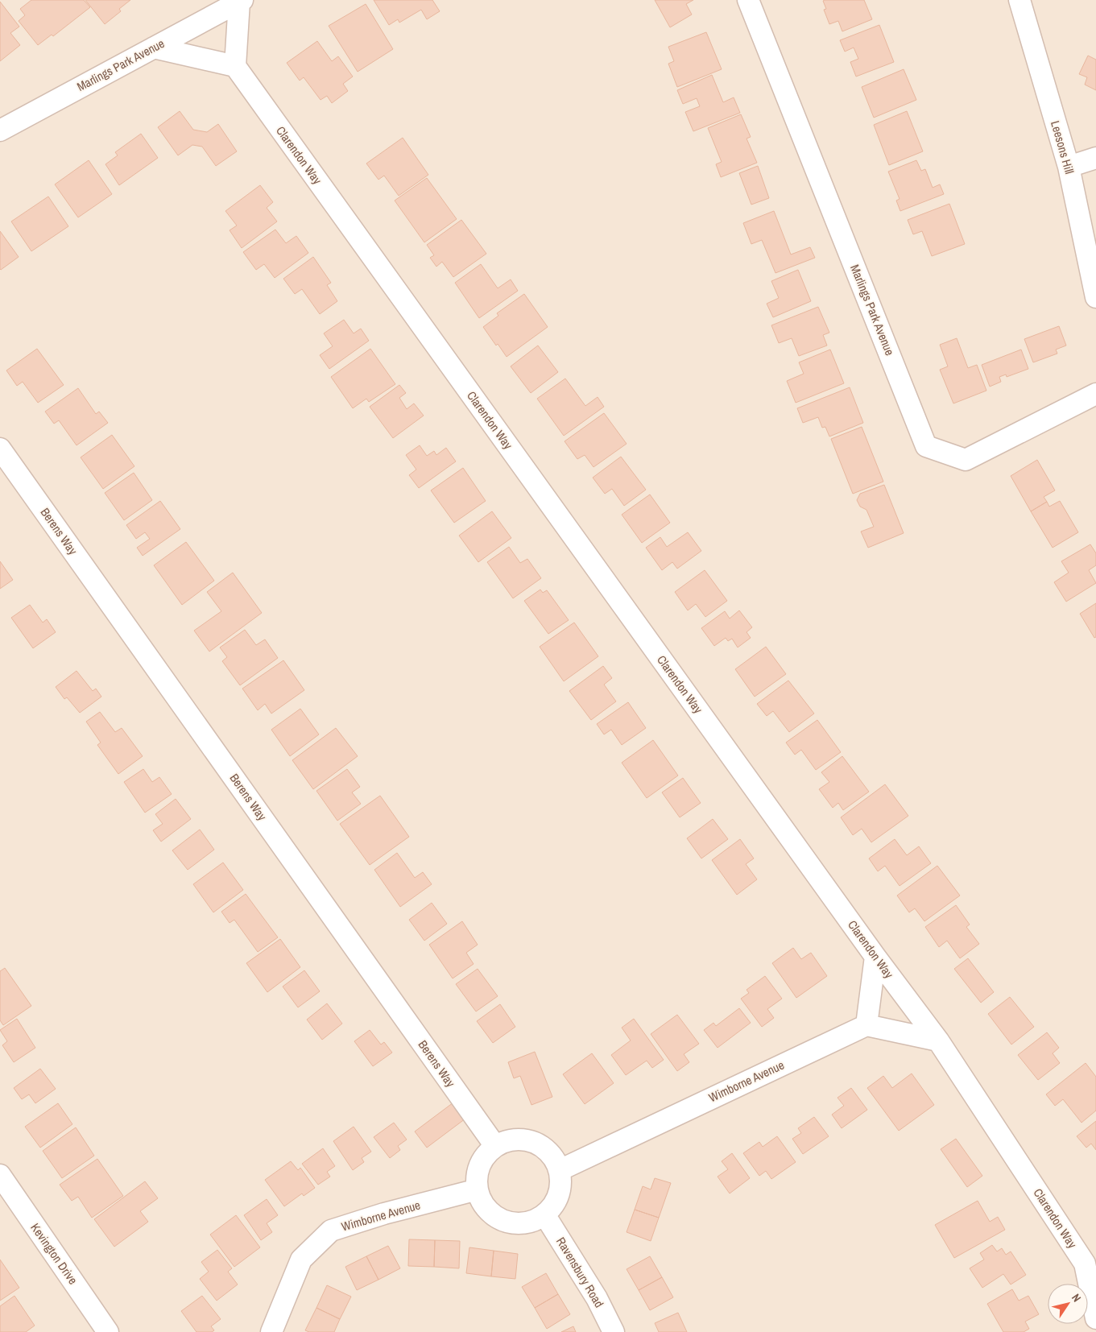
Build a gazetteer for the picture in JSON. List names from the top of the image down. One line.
{"streets":{"street":["Marlings Park Avenue","Leesons Hill","Clarendon Way","Berens Way","Wimborne Avenue","Kevington Drive","Ravensbury Road"]},"crossings":[["Berens Way","Wimborne Avenue"],["Berens Way","Ravensbury Road"],["Wimborne Avenue","Ravensbury Road"]],"north":"top right"}
